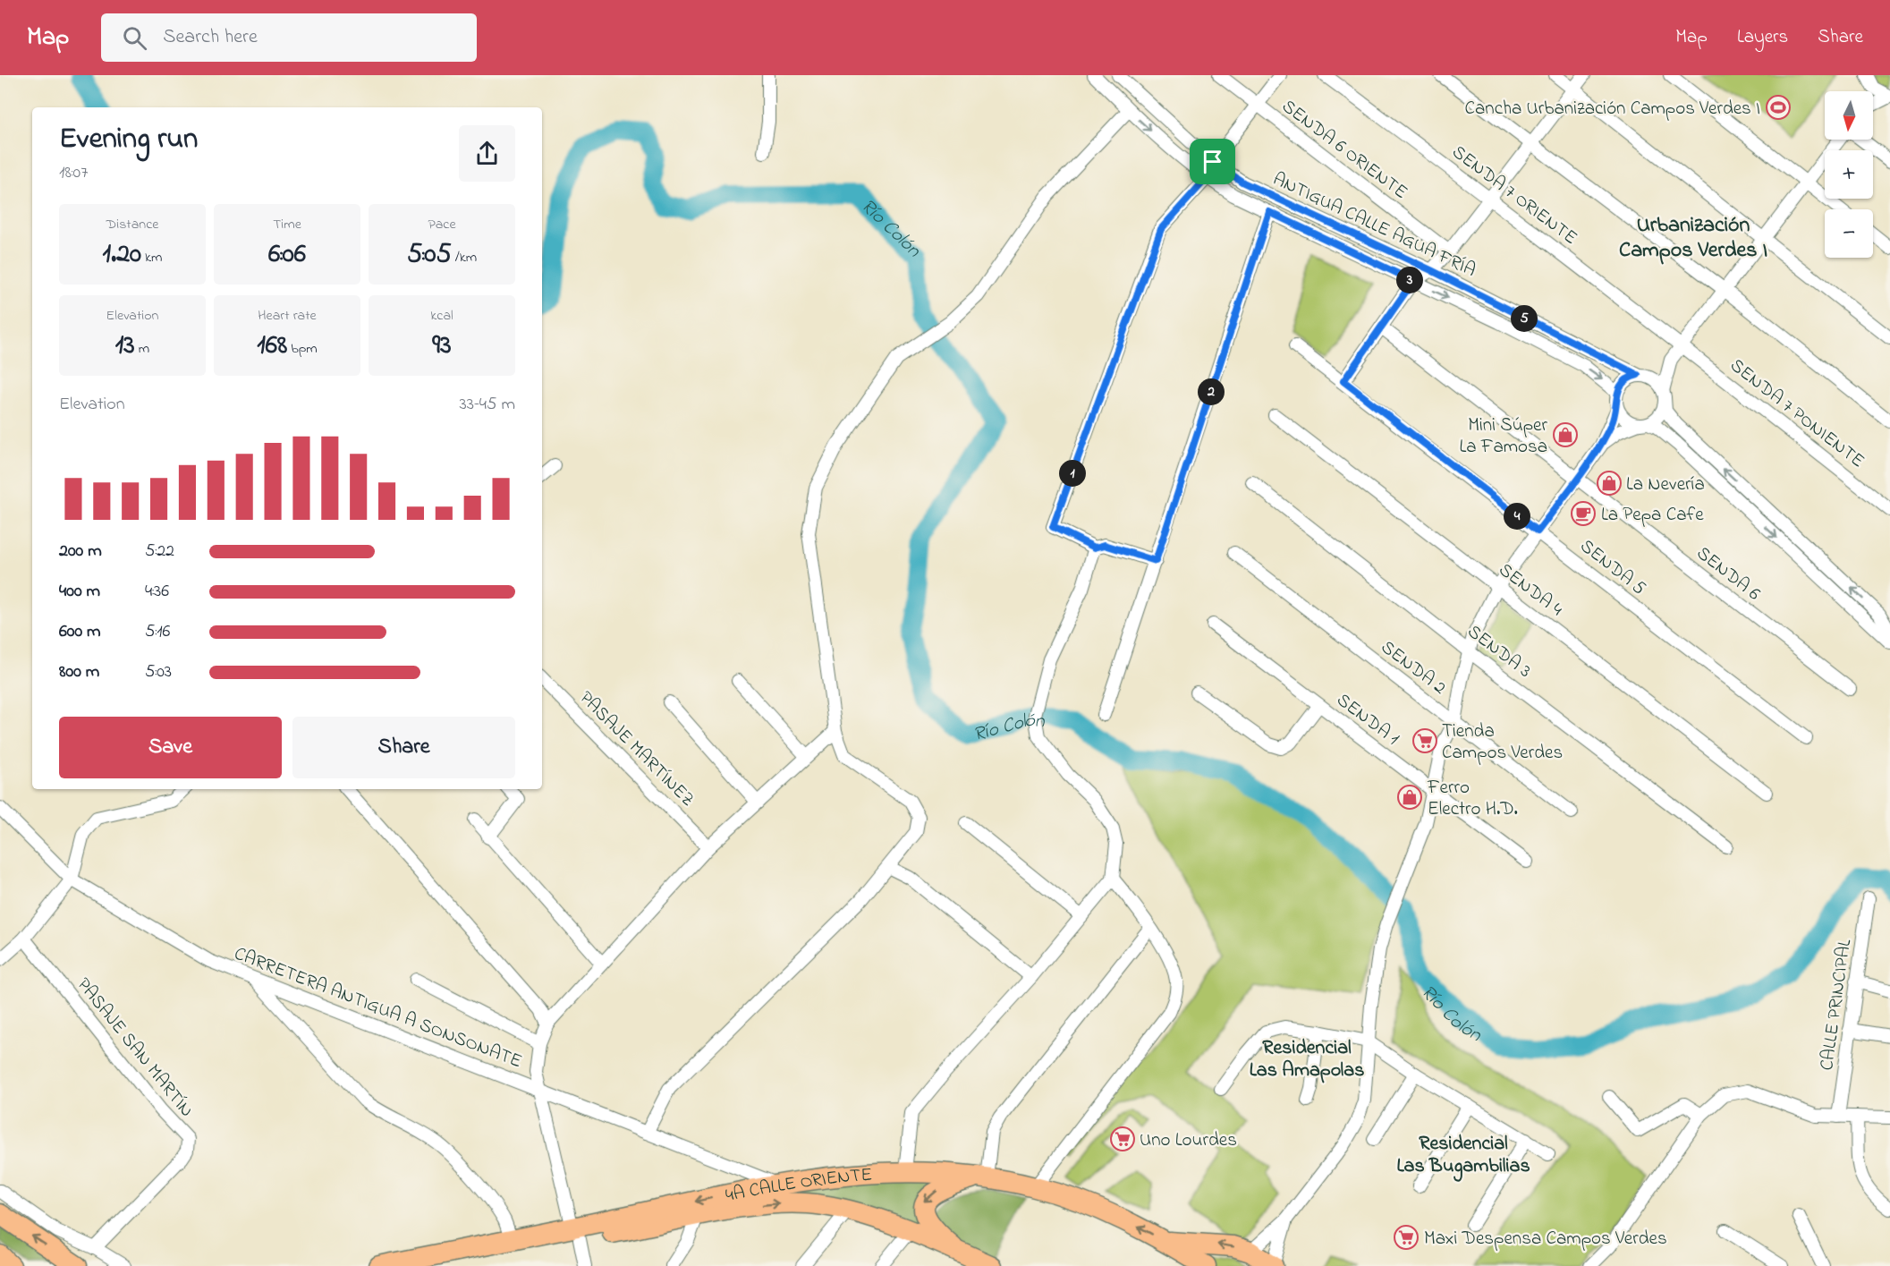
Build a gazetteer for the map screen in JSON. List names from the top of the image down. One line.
{"streets":{"highway":["4A CALLE ORIENTE"],"street":["SENDA 6 ORIENTE","SENDA 7 ORIENTE","ANTIGUA CALLE AGUA FRÍA","SENDA 7 PONIENTE","SENDA 5","SENDA 6","SENDA 4","SENDA 3","SENDA 2","SENDA 1","PASAJE MARTÍNEZ","CALLE PRINCIPAL","CARRETERA ANTIGUA A SONSONATE","PASAJE SAN MARTÍN"]},"crossings":[["SENDA 7 ORIENTE","SENDA 7 PONIENTE"],["CARRETERA ANTIGUA A SONSONATE","4A CALLE ORIENTE"]],"districts":["Urbanización Campos Verdes I","Residencial Las Amapolas","Residencial Las Bugambilias"],"water":["Río Colón"],"places":{"sports":["Cancha Urbanización Campos Verdes I"],"shop":["Mini Súper La Famosa","La Nevería","Ferro Electro H.D."],"cafe":["La Pepa Cafe"],"supermarket":["Tienda Campos Verdes","Uno Lourdes","Maxi Despensa Campos Verdes"]},"north":"bottom","page":{"header":"Map","search":"Search here","nav":["Map","Layers","Share"],"map_buttons":["+","−"],"heading":["Evening run","18:07"],"stats":[["Distance","1.20 km"],["Time","6:06"],["Pace","5:05 /km"],["Elevation","13 m"],["Heart rate","168 bpm"],["kcal","93"]],"pins":["3","5","2","1","4"],"chart":["Elevation","33–45 m"],"list":[{"name":"200 m","note":"5:22"},{"name":"400 m","note":"4:36"},{"name":"600 m","note":"5:16"},{"name":"800 m","note":"5:03"}],"buttons":["Save","Share"]}}
